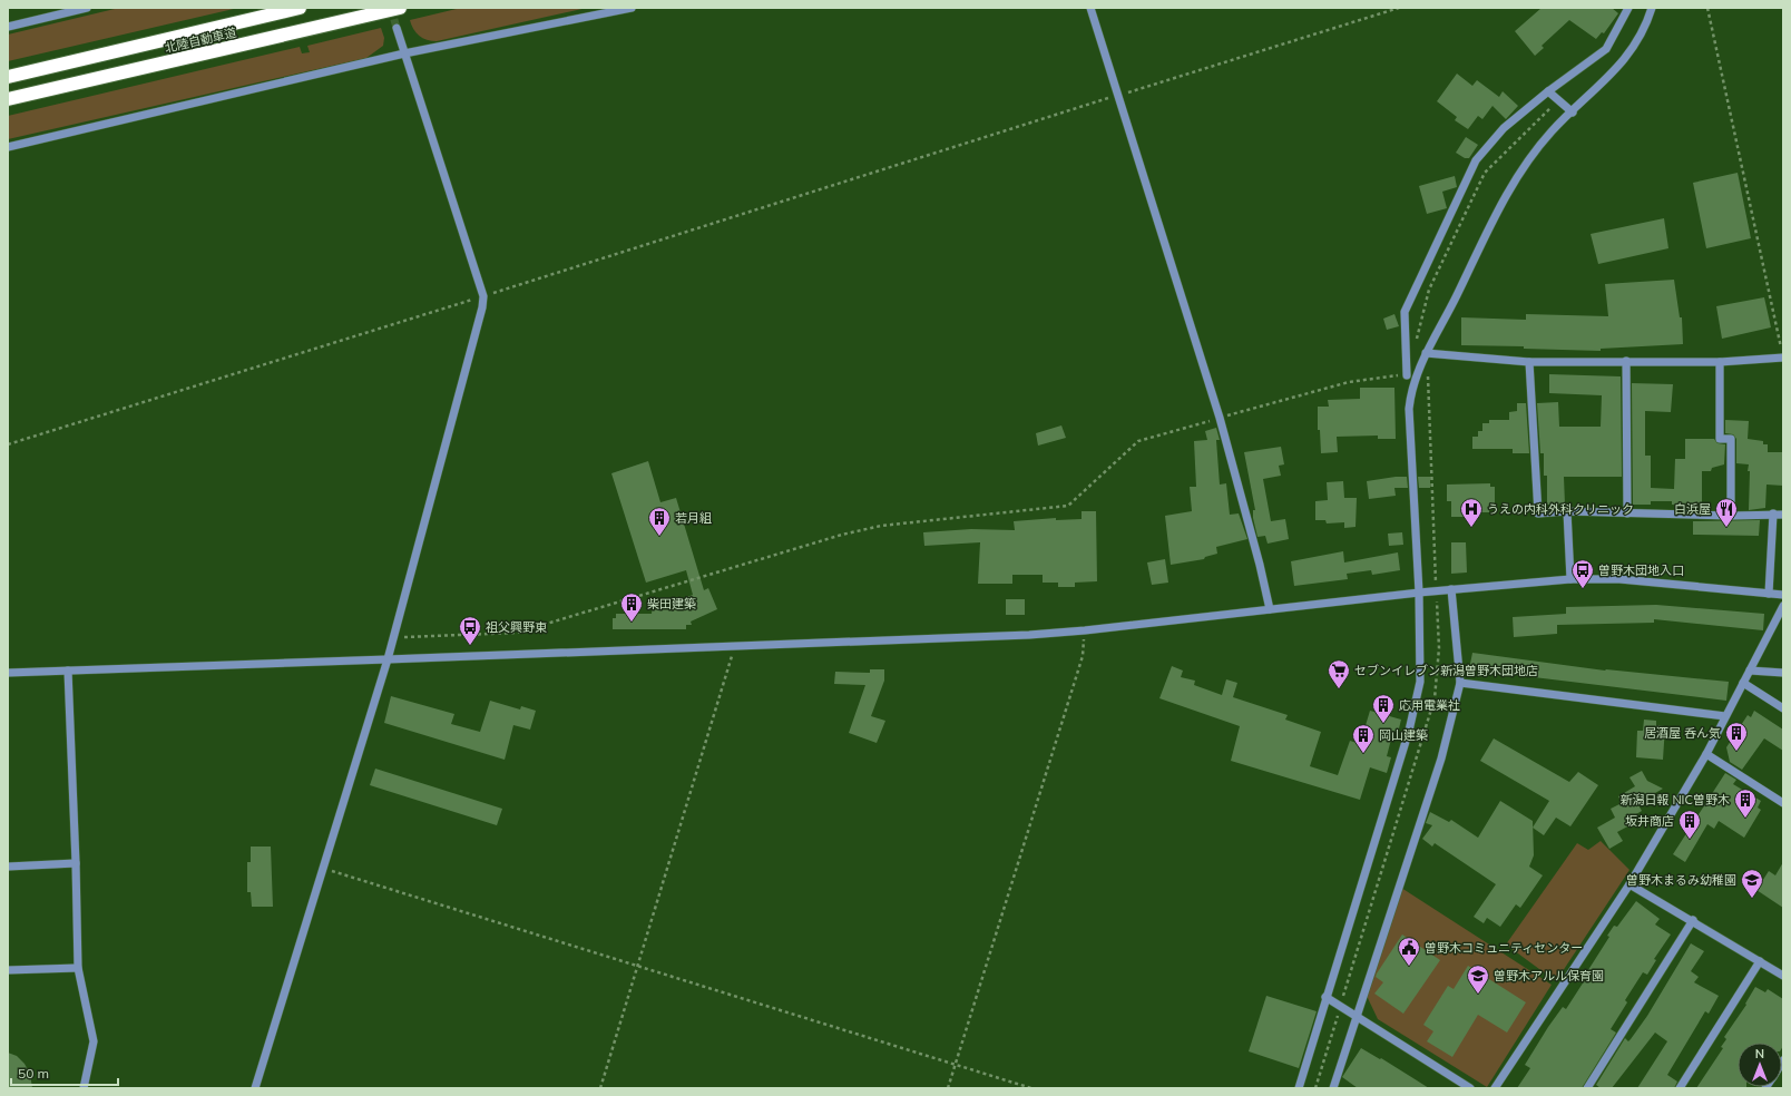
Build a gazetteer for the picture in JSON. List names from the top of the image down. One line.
{"streets":{"highway":["北陸自動車道"]},"places":{"hospital":["うえの内科外科クリニック"],"restaurant":["白浜屋"],"building":["若月組","柴田建築","応用電業社","居酒屋 呑ん気","岡山建築","新潟日報 NIC曽野木","坂井商店"],"bus stop":["曽野木団地入口","祖父興野東"],"supermarket":["セブンイレブン新潟曽野木団地店"],"school or university":["曽野木まるみ幼稚園","曽野木アルル保育園"],"public building":["曽野木コミュニティセンター"]},"scale_bar":"50 m","north":"top"}
